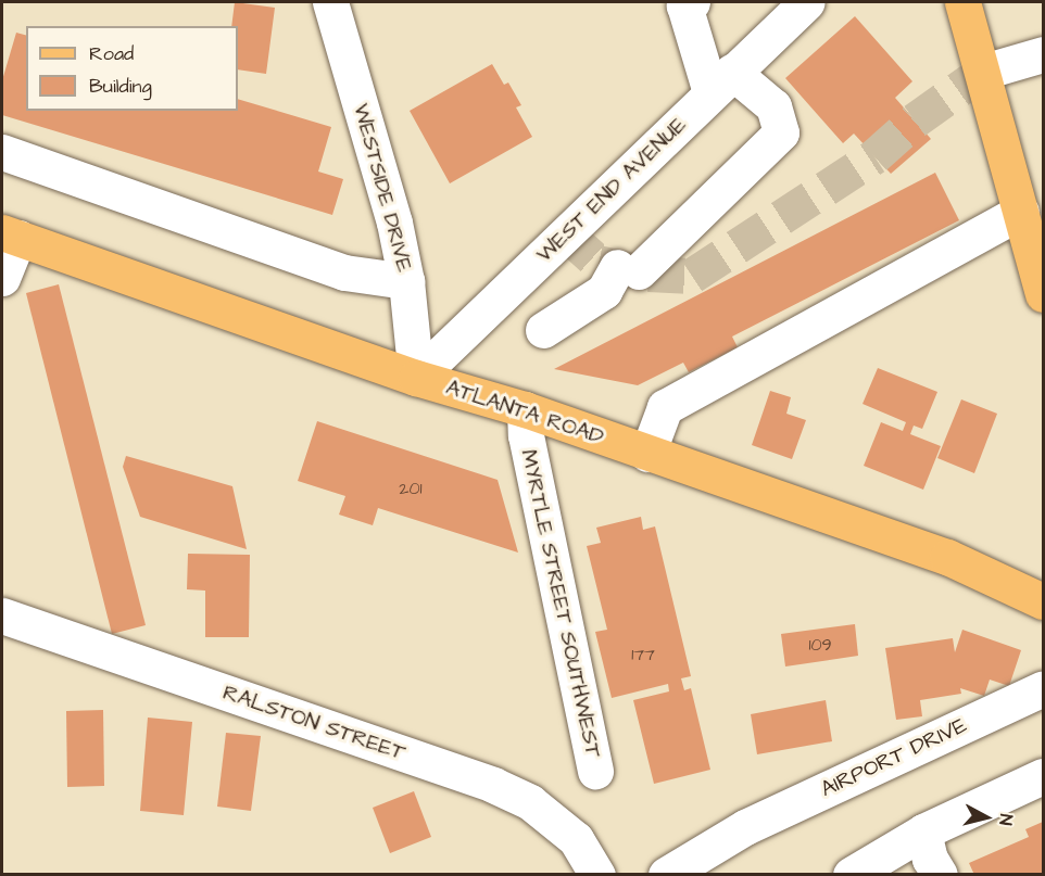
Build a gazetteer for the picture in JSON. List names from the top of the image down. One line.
{"streets":{"main road":["ATLANTA ROAD"],"street":["WESTSIDE DRIVE","WEST END AVENUE","MYRTLE STREET SOUTHWEST","RALSTON STREET","AIRPORT DRIVE"]},"crossings":[["WESTSIDE DRIVE","WEST END AVENUE"],["WESTSIDE DRIVE","ATLANTA ROAD"],["WEST END AVENUE","ATLANTA ROAD"],["ATLANTA ROAD","MYRTLE STREET SOUTHWEST"]],"house_numbers":["201","109","177"],"legend":["Road","Building"],"north":"right"}
